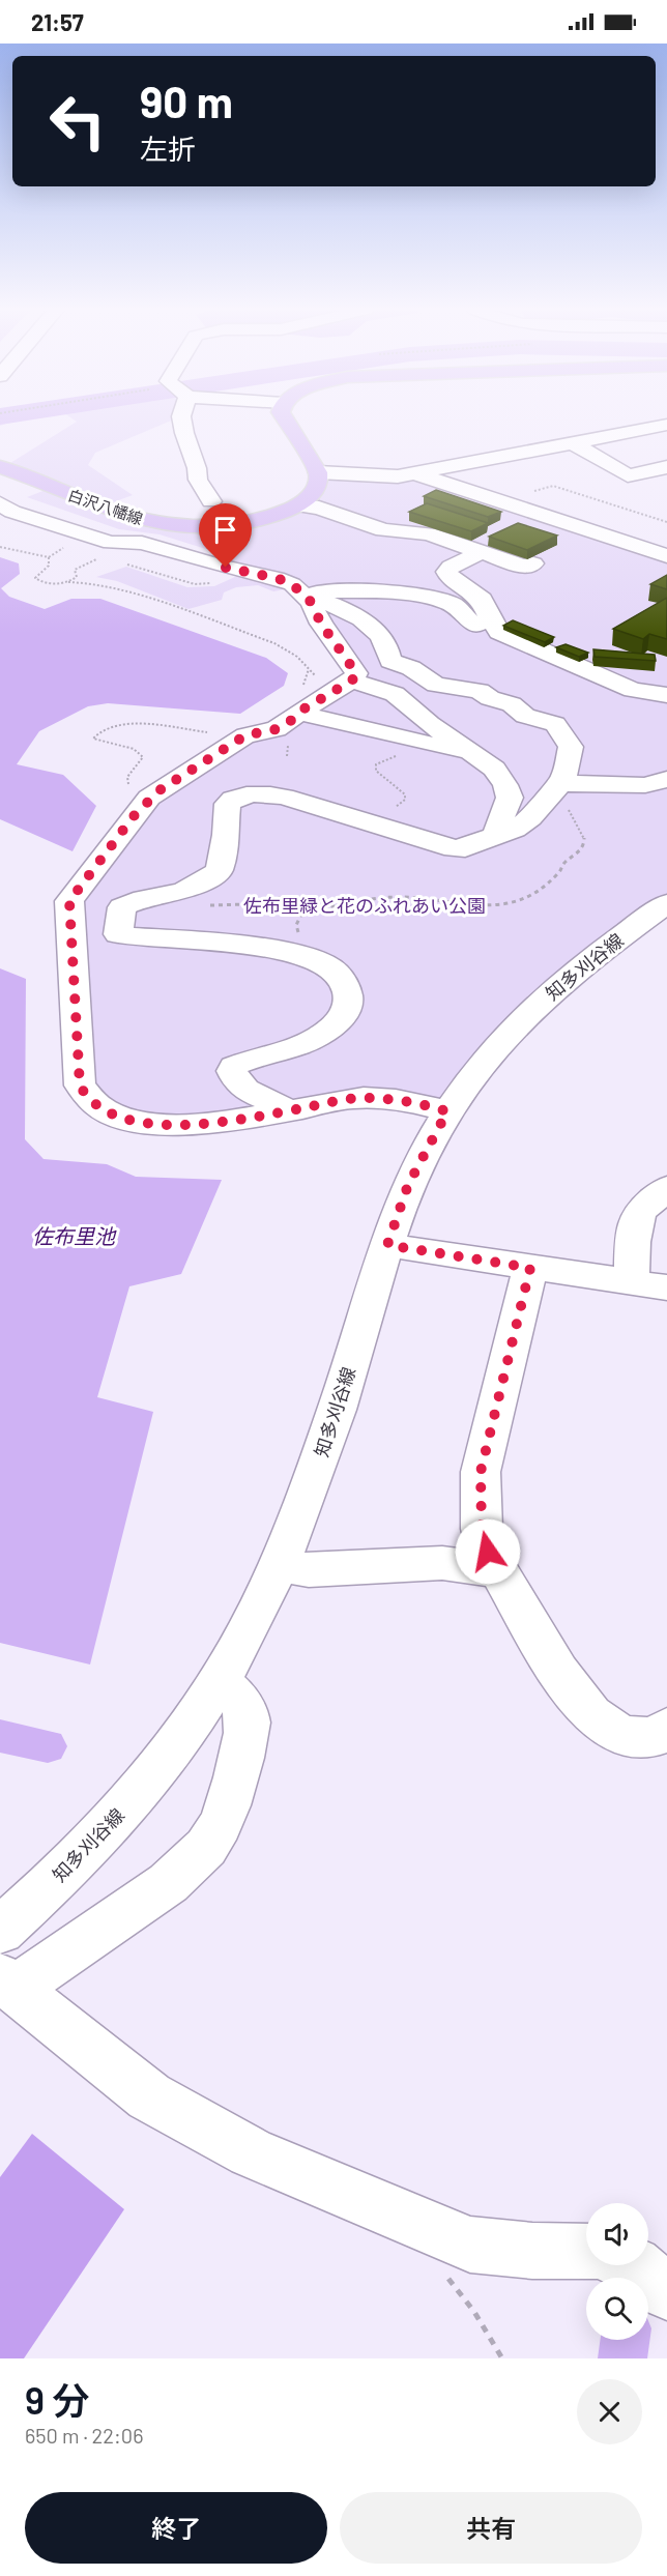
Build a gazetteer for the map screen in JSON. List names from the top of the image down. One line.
{"streets":{"main road":["白沢八幡線"],"street":["知多刈谷線"]},"water":["佐布里池"],"parks":["佐布里緑と花のふれあい公園"],"page":{"status":"21:57","turn":["90 m","左折"],"heading":["9 分","650 m · 22:06"],"buttons":["終了","共有"]}}
